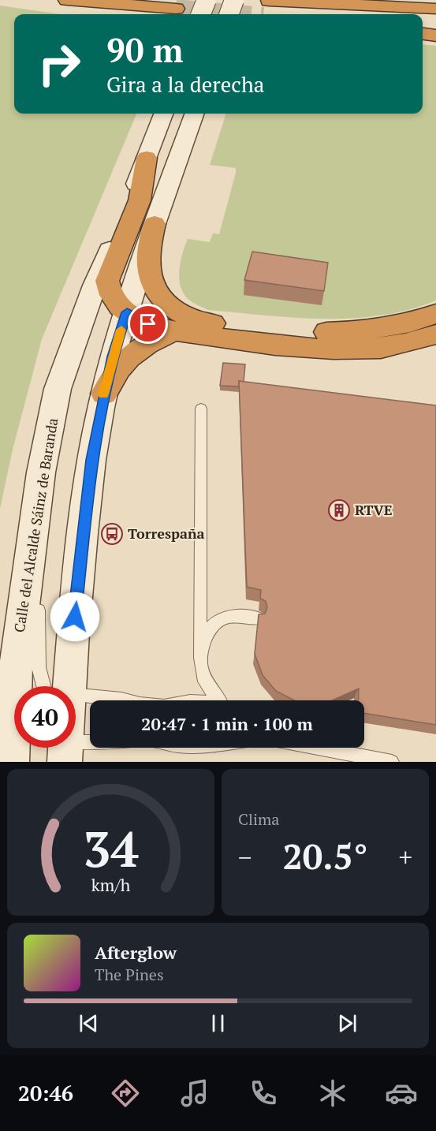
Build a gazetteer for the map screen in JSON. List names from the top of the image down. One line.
{"streets":{"street":["Calle del Alcalde Sáinz de Baranda"]},"places":{"building":["RTVE"],"bus stop":["Torrespaña"]},"page":{"turn":["90 m","Gira a la derecha"],"limit":"40","trip":"20:47 · 1 min · 100 m","tile":"Clima","heat":["−","20.5°","+"],"song":["Afterglow","The Pines"],"tabs":"20:46","gauge":["34","km/h"]}}
